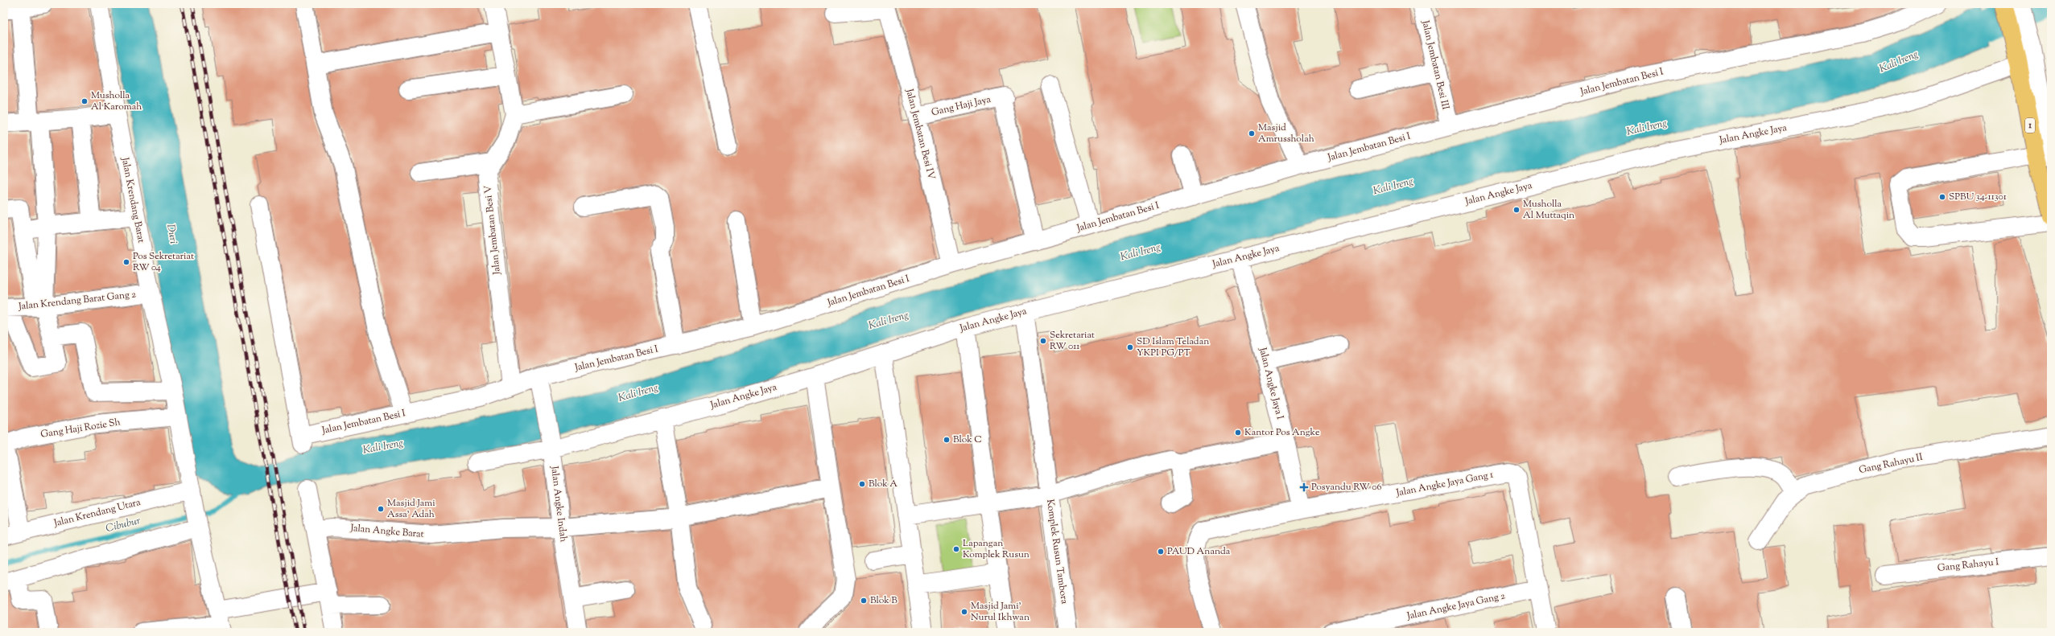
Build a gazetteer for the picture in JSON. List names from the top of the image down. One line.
{"streets":{"highway":["1"],"street":["Jalan Jembatan Besi III","Jalan Jembatan Besi I","Gang Haji Jaya","Jalan Jembatan Besi IV","Jalan Angke Jaya","Jalan Krendang Barat","Jalan Jembatan Besi V","Jalan Krendang Barat Gang 2","Jalan Angke Jaya I","Gang Haji Rozie Sh","Gang Rahayu II","Jalan Angke Jaya Gang 1","Jalan Angke Indah","Jalan Krendang Utara","Jalan Angke Barat","Komplek Rusun Tambora","Gang Rahayu I","Jalan Angke Jaya Gang 2"]},"crossings":[["Jalan Jembatan Besi III","Jalan Jembatan Besi I"],["Jalan Jembatan Besi I","Gang Haji Jaya"],["Jalan Jembatan Besi I","Jalan Jembatan Besi IV"],["Jalan Jembatan Besi I","Jalan Jembatan Besi V"],["Jalan Jembatan Besi I","Jalan Angke Indah"],["Gang Haji Jaya","Jalan Jembatan Besi IV"],["1","Jalan Angke Jaya"],["Jalan Angke Jaya","Jalan Angke Jaya I"],["Jalan Angke Jaya","Jalan Angke Indah"],["Jalan Krendang Barat","Jalan Krendang Barat Gang 2"],["Jalan Krendang Barat","Gang Haji Rozie Sh"],["Jalan Krendang Barat","Jalan Krendang Utara"],["Jalan Angke Jaya I","Jalan Angke Jaya Gang 1"],["Jalan Angke Jaya Gang 1","Jalan Angke Jaya Gang 2"],["Jalan Angke Indah","Jalan Angke Barat"]],"water":["Kali Ireng","Duri","Cibubur"],"places":{"other":["Musholla Al Karomah","Masjid Amrussholah","SPBU 34-11301","Musholla Al Muttaqin","Pos Sekretariat RW 04","Sekretariat RW 011","SD Islam Teladan YKPI PG/PT","Kantor Pos Angke","Blok C","Blok A","Masjid Jami Assa' Adah","Lapangan Komplek Rusun","PAUD Ananda","Blok B","Masjid Jami' Nurul Ikhwan"],"health":["Posyandu RW 06"]}}
